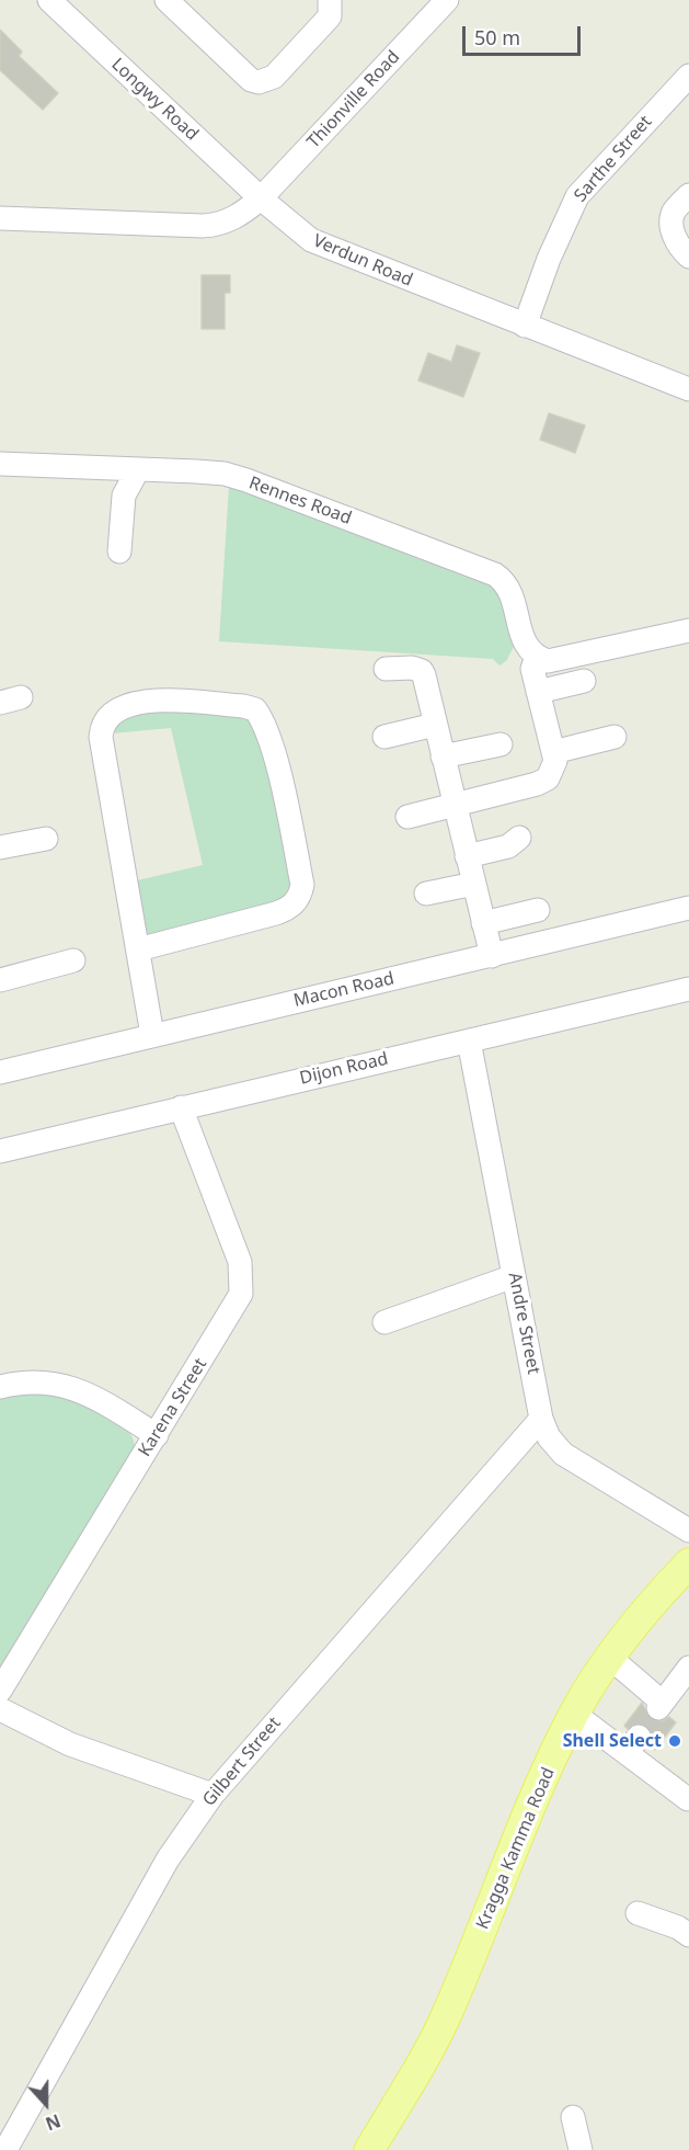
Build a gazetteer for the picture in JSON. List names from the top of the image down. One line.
{"streets":{"main road":["Kragga Kamma Road"],"street":["Longwy Road","Thionville Road","Sarthe Street","Verdun Road","Rennes Road","Macon Road","Dijon Road","Andre Street","Karena Street","Gilbert Street"]},"crossings":[["Longwy Road","Thionville Road"],["Longwy Road","Verdun Road"],["Thionville Road","Verdun Road"],["Sarthe Street","Verdun Road"],["Dijon Road","Andre Street"],["Dijon Road","Karena Street"],["Andre Street","Gilbert Street"]],"places":["Shell Select"],"scale_bar":"50 m","north":"bottom"}
